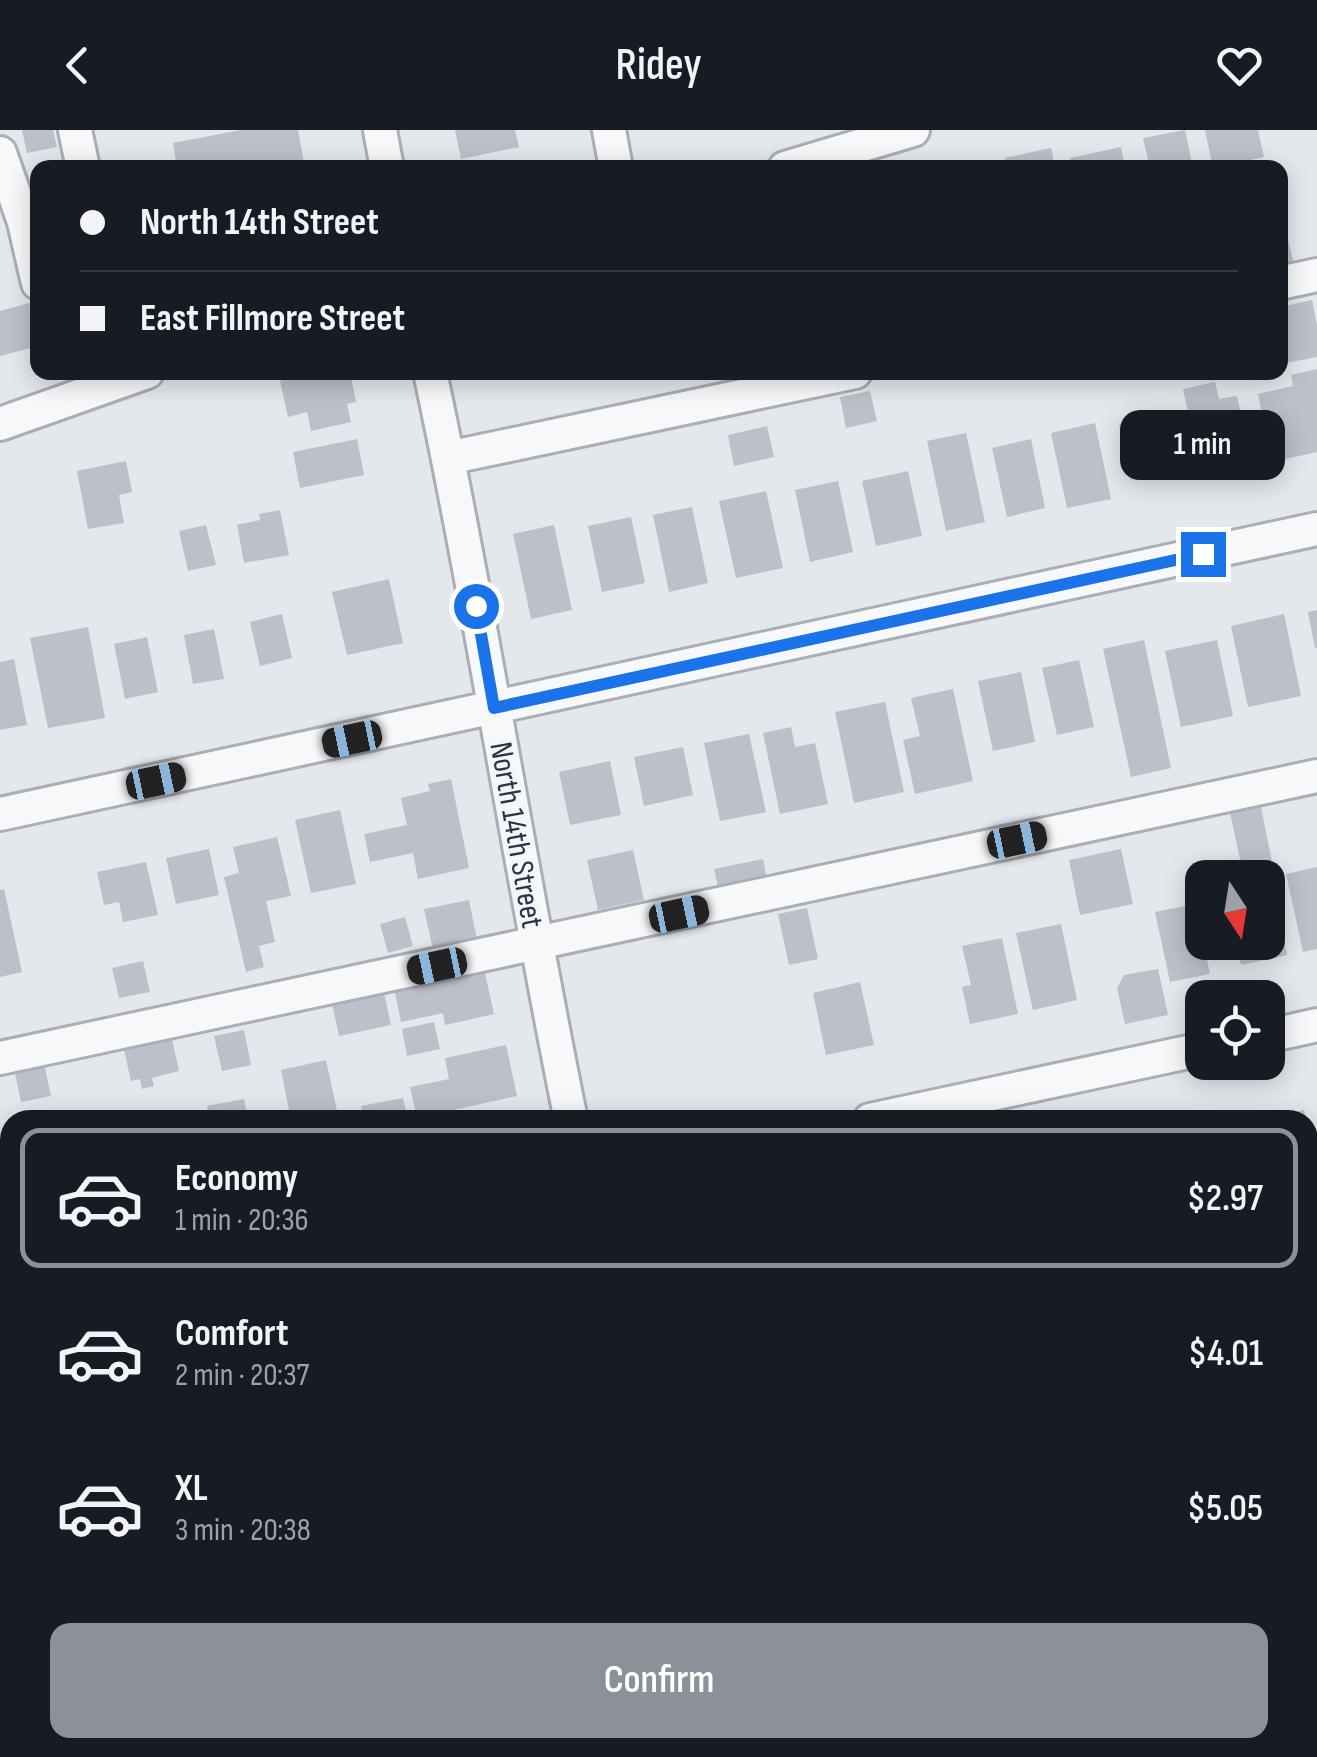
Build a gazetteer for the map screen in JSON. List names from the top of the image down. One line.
{"streets":{"street":["North 14th Street"]},"north":"bottom","page":{"header":"Ridey","banner":["North 14th Street","East Fillmore Street"],"bubble":"1 min","list":[{"name":"Economy","note":"1 min · 20:36","value":"$2.97"},{"name":"Comfort","note":"2 min · 20:37","value":"$4.01"},{"name":"XL","note":"3 min · 20:38","value":"$5.05"}],"buttons":"Confirm"}}
